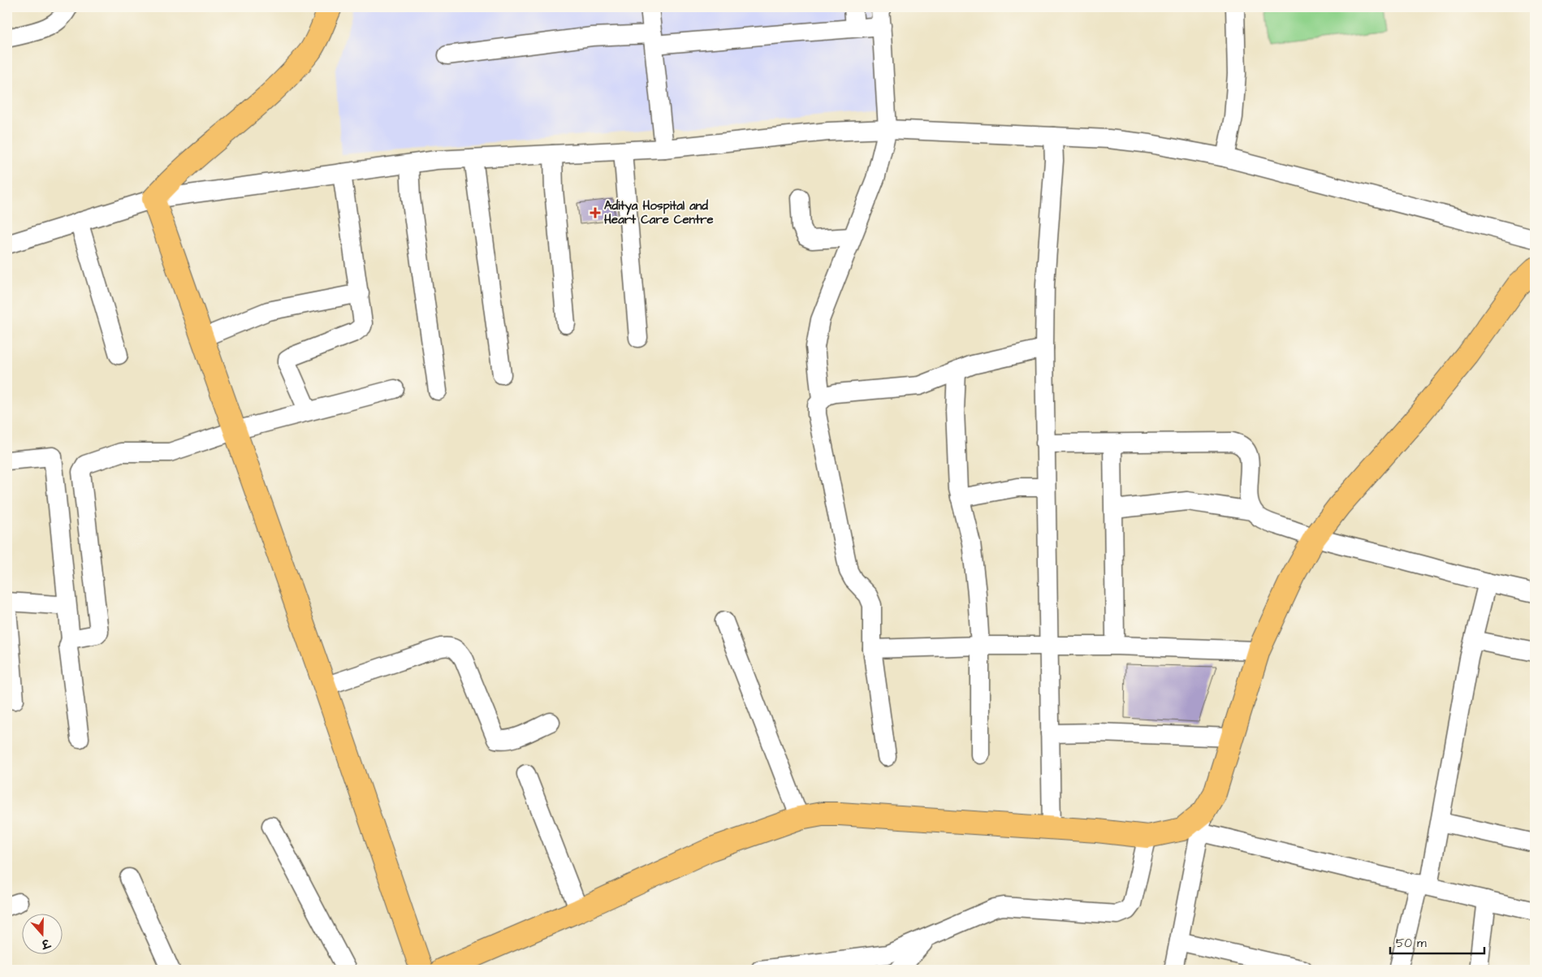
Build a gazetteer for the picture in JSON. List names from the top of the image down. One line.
{"places":{"health":["Aditya Hospital and Heart Care Centre"]},"scale_bar":"50 m","north":"bottom"}
